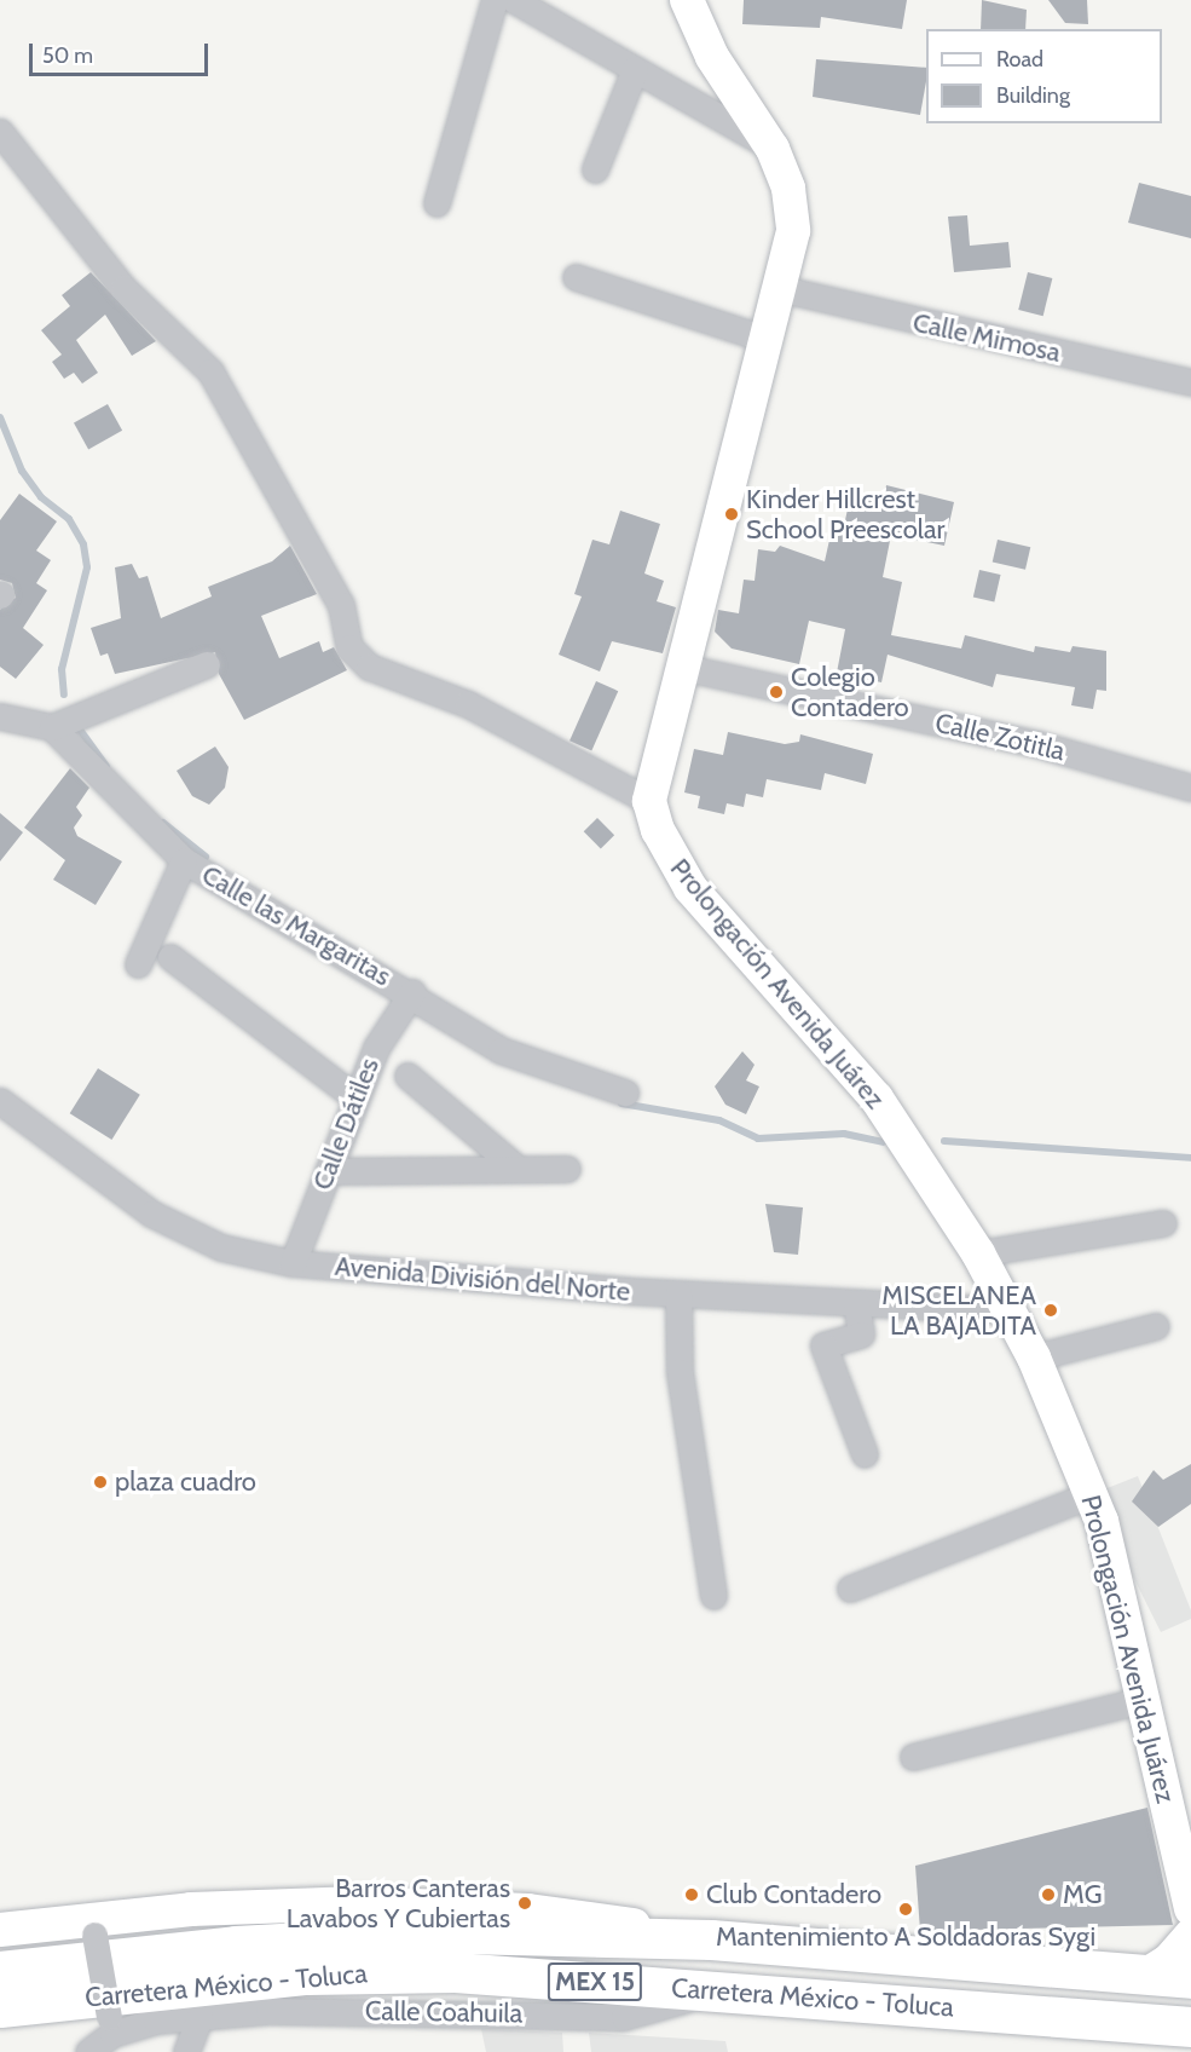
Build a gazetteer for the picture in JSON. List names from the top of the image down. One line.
{"streets":{"main road":["MEX 15","Carretera México - Toluca"],"street":["Calle Mimosa","Calle Zotitla","Calle las Margaritas","Prolongación Avenida Juárez","Calle Dátiles","Avenida División del Norte","Calle Coahuila"]},"crossings":[["Calle Mimosa","Prolongación Avenida Juárez"],["Calle Zotitla","Prolongación Avenida Juárez"],["Calle las Margaritas","Calle Dátiles"],["Prolongación Avenida Juárez","Avenida División del Norte"],["Calle Dátiles","Avenida División del Norte"],["Carretera México - Toluca","Calle Coahuila"]],"places":["Kinder Hillcrest School Preescolar","Colegio Contadero","MISCELANEA LA BAJADITA","plaza cuadro","Club Contadero","MG","Barros Canteras Lavabos Y Cubiertas","Mantenimiento A Soldadoras Sygi"],"legend":["Road","Building"],"scale_bar":"50 m"}
